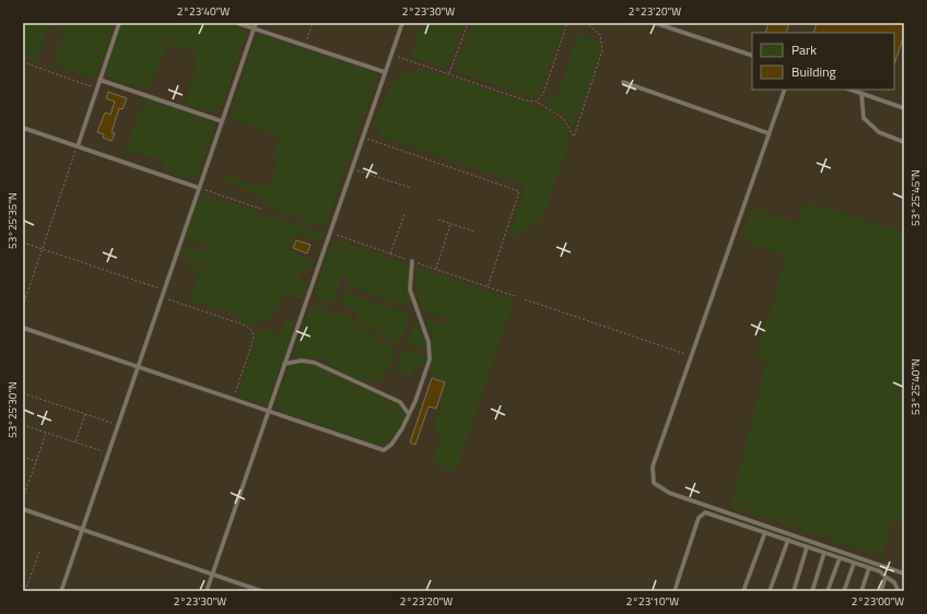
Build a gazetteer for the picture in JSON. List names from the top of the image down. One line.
{"legend":["Park","Building"],"coordinates":["2°23'40\"W","2°23'30\"W","2°23'20\"W","53°25'45\"N","53°25'35\"N","53°25'40\"N","53°25'30\"N","2°23'10\"W","2°23'00\"W"]}
